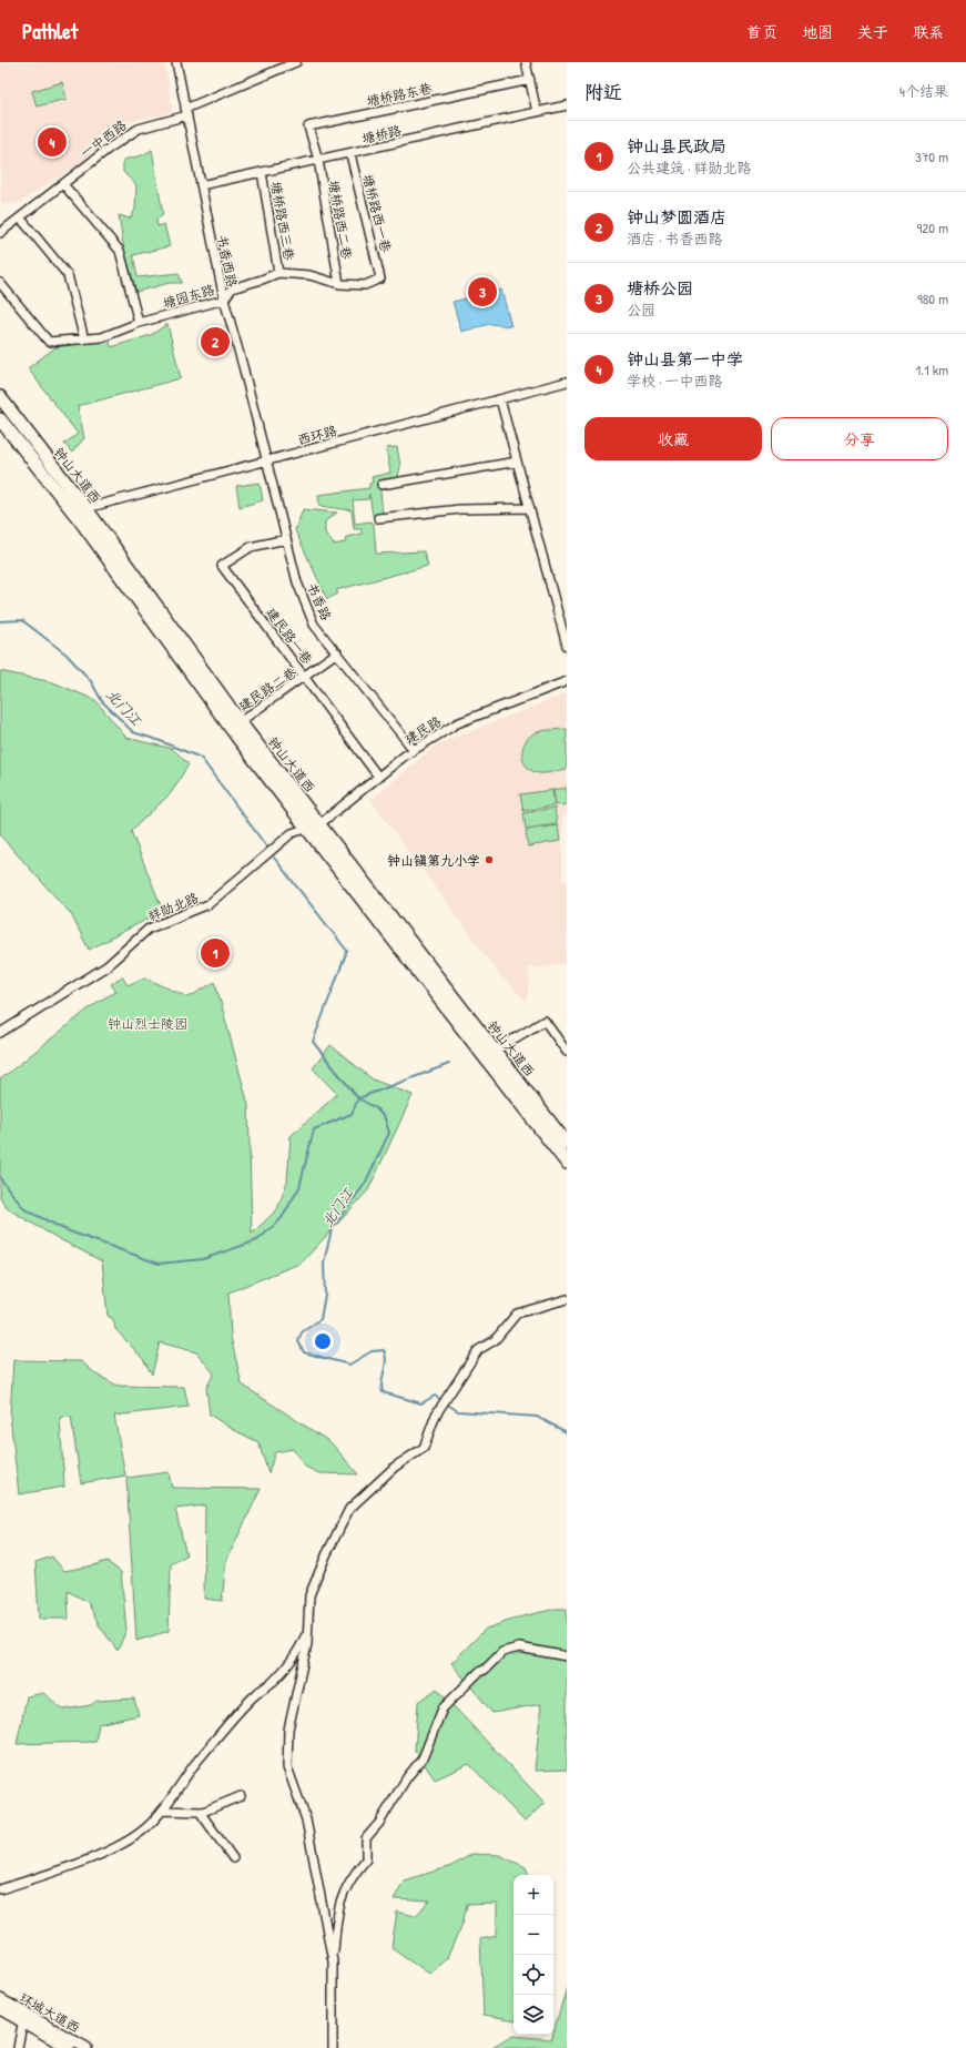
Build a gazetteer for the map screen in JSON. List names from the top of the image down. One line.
{"streets":{"highway":["钟山大道西"],"main road":["环城大道西"],"street":["塘桥路东巷","塘桥路","一中西路","塘桥路西一巷","塘桥路西二巷","塘桥路西三巷","书香西路","塘园东路","西环路","书香路","建民路一巷","建民路二巷","建民路","祥勋北路"]},"crossings":[["塘桥路东巷","塘桥路"],["塘桥路东巷","塘桥路西二巷"],["塘桥路","塘桥路西一巷"],["塘桥路","塘桥路西二巷"],["塘桥路","塘桥路西三巷"],["塘桥路","书香西路"],["一中西路","书香西路"],["塘桥路西一巷","塘园东路"],["塘桥路西二巷","塘园东路"],["塘桥路西三巷","塘园东路"],["书香西路","塘园东路"],["书香西路","西环路"],["书香西路","书香路"],["西环路","钟山大道西"],["西环路","书香路"],["钟山大道西","建民路二巷"],["钟山大道西","建民路"],["钟山大道西","祥勋北路"],["书香路","建民路一巷"],["书香路","建民路二巷"],["书香路","建民路"],["建民路一巷","建民路二巷"],["建民路一巷","建民路"],["建民路","祥勋北路"]],"water":["北门江"],"parks":["钟山烈士陵园"],"places":["钟山镇第九小学"],"page":{"header":"Pathlet","nav":["首页","地图","关于","联系"],"heading":["附近","4个结果"],"list":[{"mark":"1","name":"钟山县民政局","note":"公共建筑 · 祥勋北路","value":"370 m"},{"mark":"2","name":"钟山梦圆酒店","note":"酒店 · 书香西路","value":"920 m"},{"mark":"3","name":"塘桥公园","note":"公园","value":"980 m"},{"mark":"4","name":"钟山县第一中学","note":"学校 · 一中西路","value":"1.1 km"}],"pins":["4","3","2","1"],"buttons":["收藏","分享"],"map_buttons":["+","−"]}}
